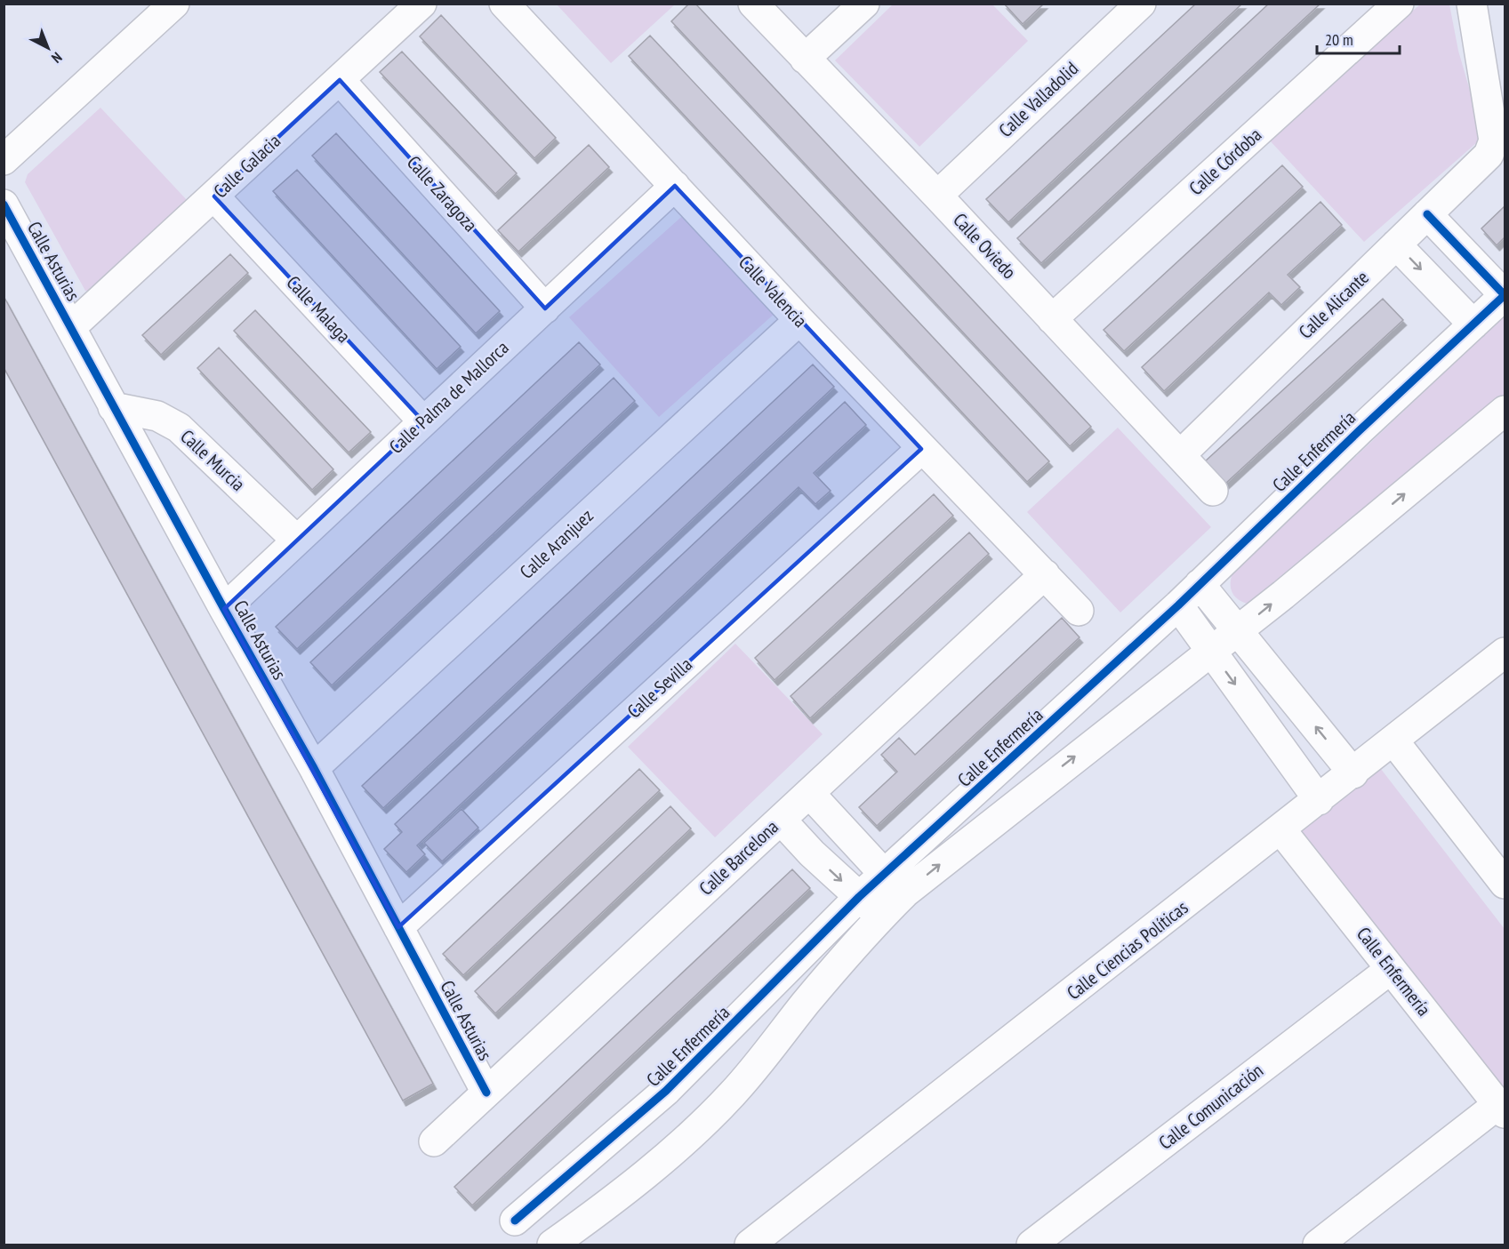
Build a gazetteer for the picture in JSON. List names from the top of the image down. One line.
{"streets":{"street":["Calle Valladolid","Calle Córdoba","Calle Galacia","Calle Zaragoza","Calle Oviedo","Calle Asturias","Calle Valencia","Calle Alicante","Calle Malaga","Calle Palma de Mallorca","Calle Enfermería","Calle Murcia","Calle Aranjuez","Calle Sevilla","Calle Barcelona","Calle Ciencias Políticas","Calle Comunicación"]},"crossings":[["Calle Valladolid","Calle Oviedo"],["Calle Córdoba","Calle Oviedo"],["Calle Galacia","Calle Zaragoza"],["Calle Galacia","Calle Asturias"],["Calle Galacia","Calle Malaga"],["Calle Zaragoza","Calle Palma de Mallorca"],["Calle Oviedo","Calle Alicante"],["Calle Asturias","Calle Palma de Mallorca"],["Calle Asturias","Calle Murcia"],["Calle Asturias","Calle Aranjuez"],["Calle Asturias","Calle Sevilla"],["Calle Asturias","Calle Barcelona"],["Calle Valencia","Calle Palma de Mallorca"],["Calle Valencia","Calle Aranjuez"],["Calle Valencia","Calle Sevilla"],["Calle Valencia","Calle Barcelona"],["Calle Malaga","Calle Palma de Mallorca"],["Calle Palma de Mallorca","Calle Murcia"],["Calle Enfermería","Calle Ciencias Políticas"],["Calle Enfermería","Calle Comunicación"]],"scale_bar":"20 m","north":"bottom right"}
